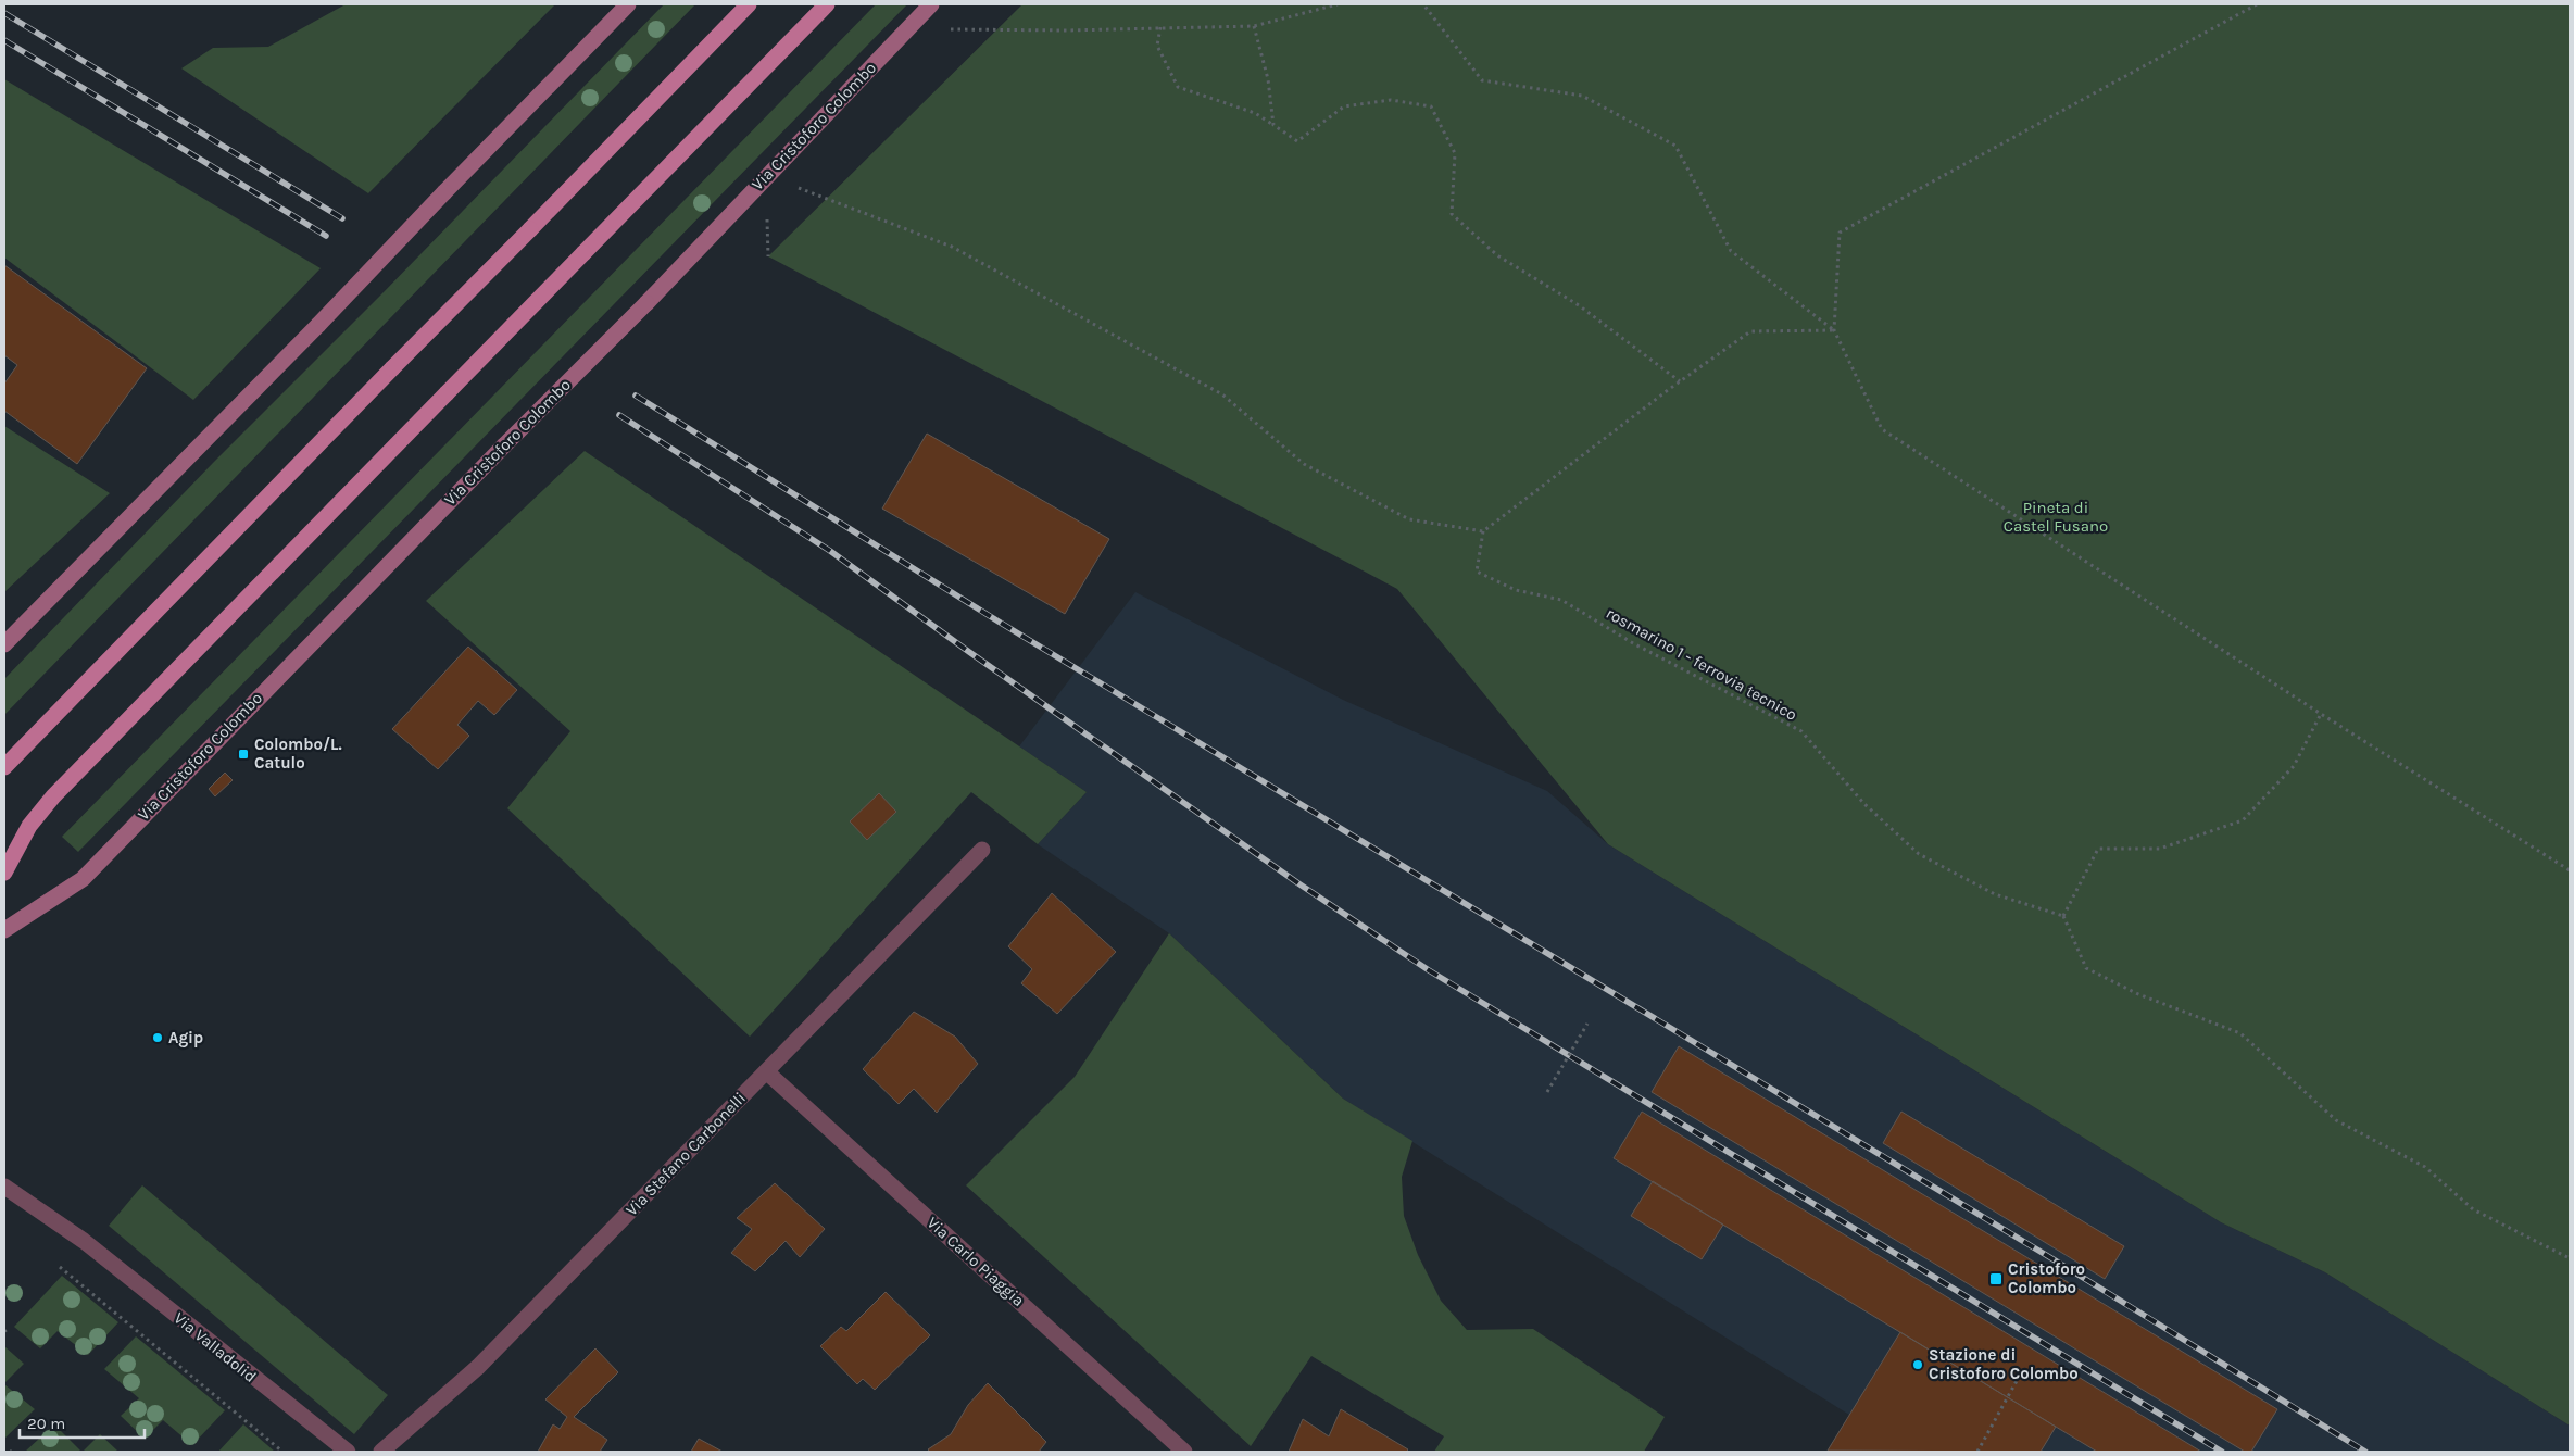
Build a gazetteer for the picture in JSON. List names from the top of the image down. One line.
{"streets":{"street":["Via Cristoforo Colombo","Via Stefano Carbonelli","Via Carlo Piaggia","Via Valladolid"],"path":["rosmarino 1 - ferrovia tecnico"]},"crossings":[["Via Stefano Carbonelli","Via Carlo Piaggia"]],"parks":["Pineta di Castel Fusano"],"places":{"transit":["Colombo/L. Catulo","Cristoforo Colombo"],"other":["Agip","Stazione di Cristoforo Colombo"]},"scale_bar":"20 m"}
